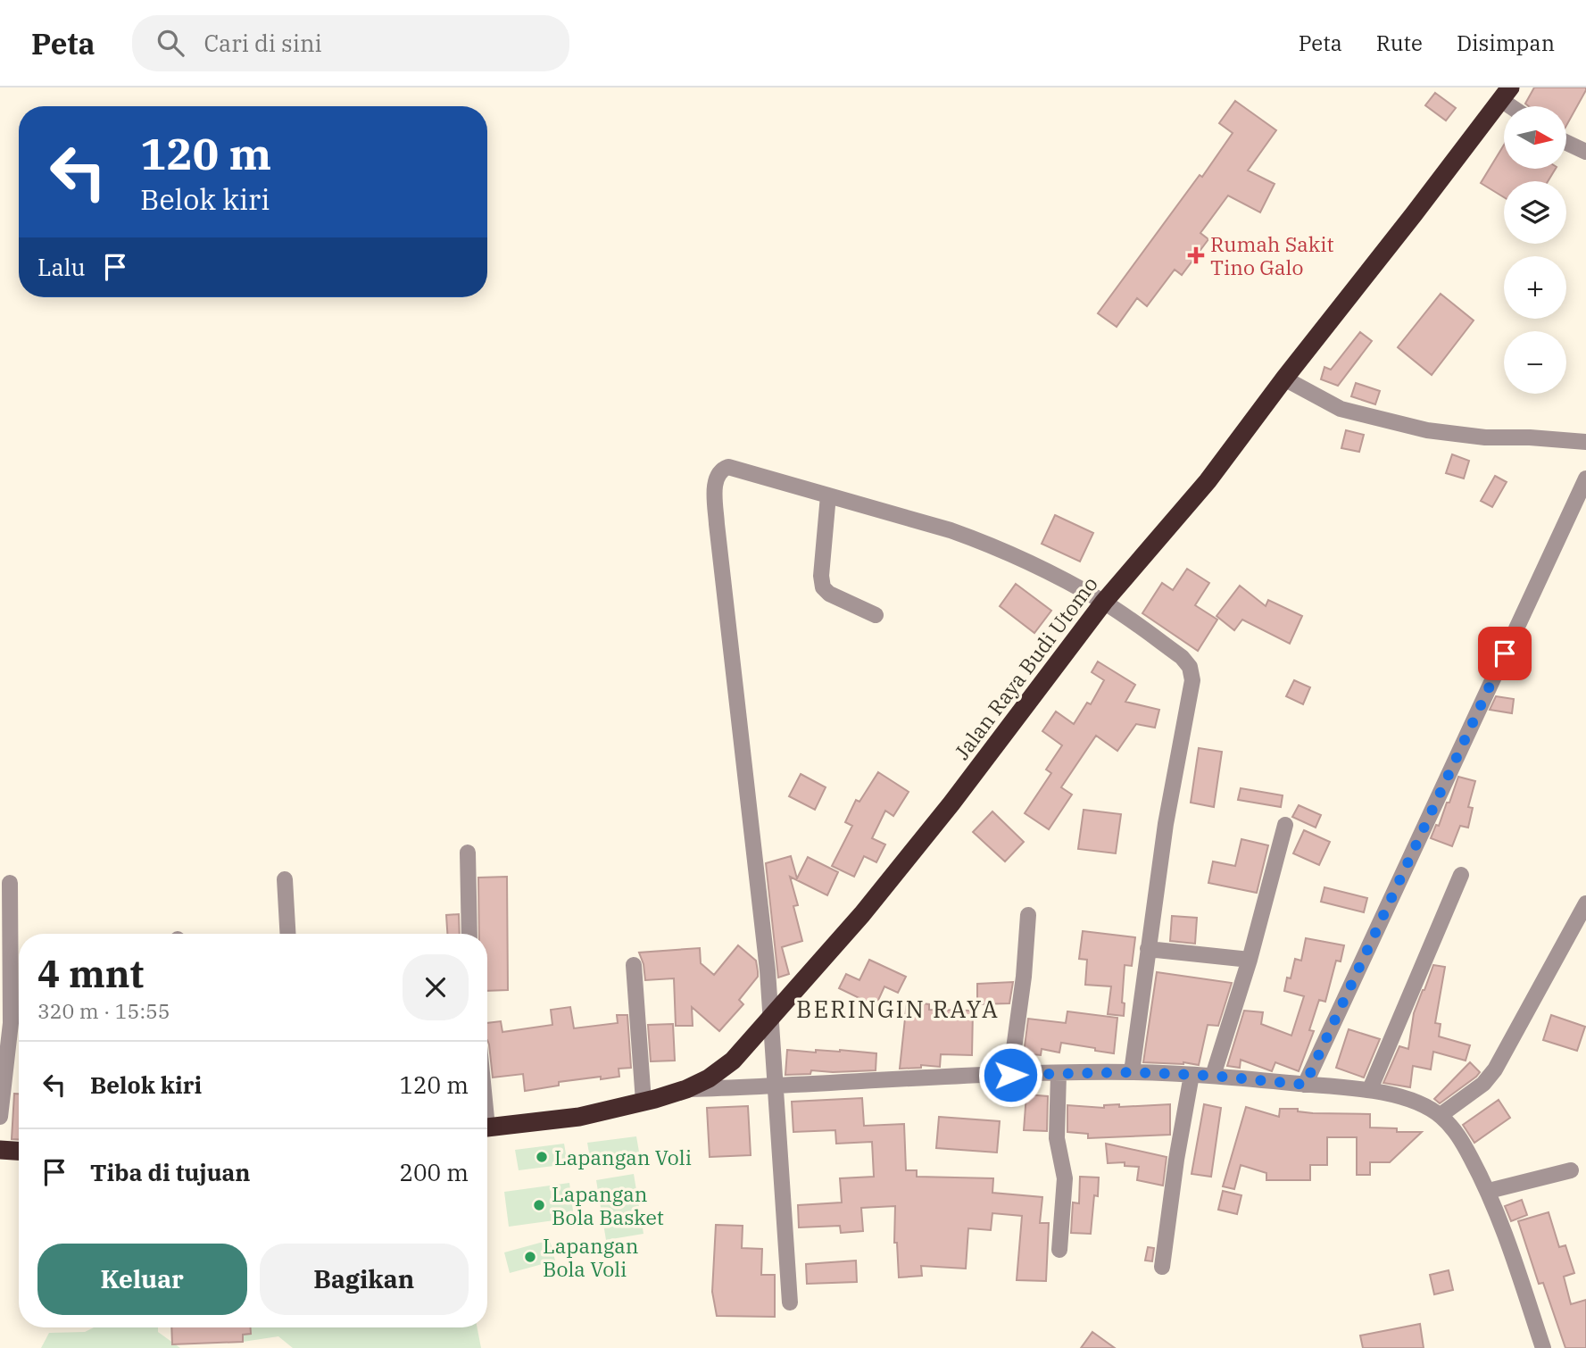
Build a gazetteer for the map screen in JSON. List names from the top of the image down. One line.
{"streets":{"highway":["Jalan Raya Budi Utomo"]},"districts":["BERINGIN RAYA"],"places":{"health":["Rumah Sakit Tino Galo"],"other":["Lapangan Voli","Lapangan Bola Basket","Lapangan Bola Voli"]},"north":"right","page":{"header":"Peta","search":"Cari di sini","nav":["Peta","Rute","Disimpan"],"map_buttons":["+","−"],"turn":["120 m","Belok kiri"],"then":"Lalu","heading":["4 mnt","320 m · 15:55"],"list":[{"name":"Belok kiri","value":"120 m"},{"name":"Tiba di tujuan","value":"200 m"}],"buttons":["Keluar","Bagikan"]}}
